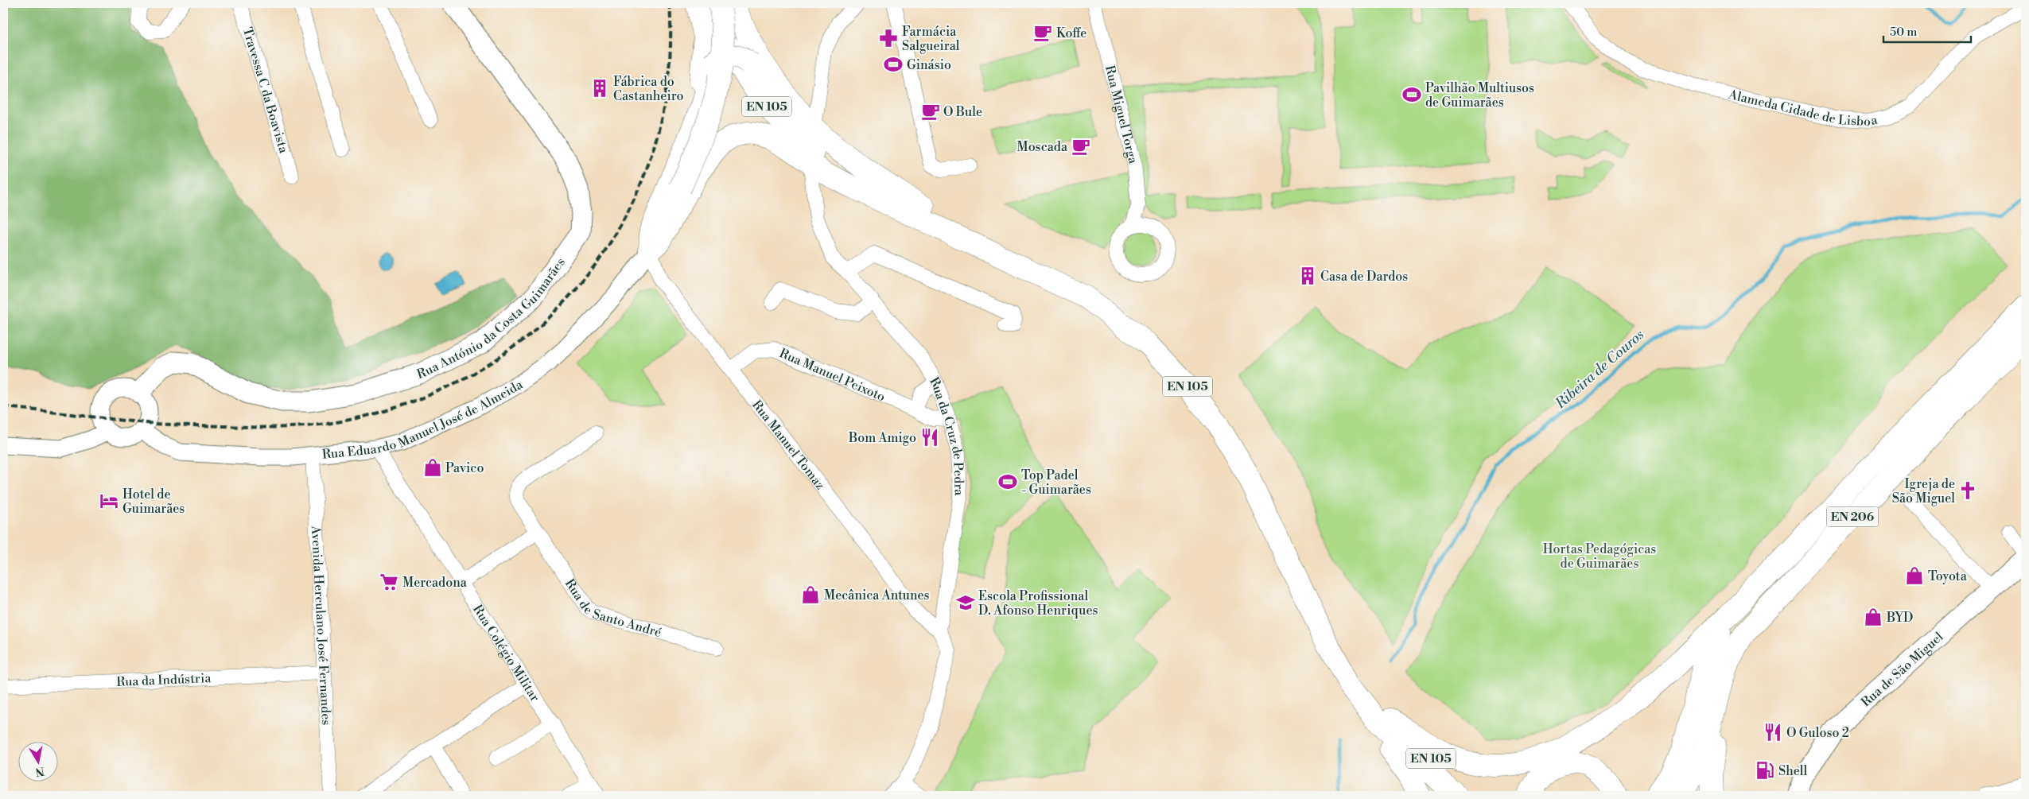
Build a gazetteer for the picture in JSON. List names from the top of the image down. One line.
{"streets":{"main road":["EN 105","Rua António da Costa Guimarães","EN 206","Rua de São Miguel"],"street":["Travessa C da Boavista","Alameda Cidade de Lisboa","Rua Miguel Torga","Rua Manuel Peixoto","Rua Eduardo Manuel José de Almeida","Rua da Cruz de Pedra","Rua Manuel Tomaz","Rua de Santo André","Avenida Herculano José Fernandes","Rua Colégio Militar","Rua da Indústria"]},"crossings":[["Rua António da Costa Guimarães","Rua Eduardo Manuel José de Almeida"],["Rua Manuel Peixoto","Rua da Cruz de Pedra"],["Rua Manuel Peixoto","Rua Manuel Tomaz"],["Rua Eduardo Manuel José de Almeida","Rua Manuel Tomaz"],["Rua Eduardo Manuel José de Almeida","Avenida Herculano José Fernandes"],["Rua Eduardo Manuel José de Almeida","Rua Colégio Militar"],["Rua da Cruz de Pedra","Rua Manuel Tomaz"],["Avenida Herculano José Fernandes","Rua da Indústria"]],"water":["Ribeira de Couros"],"parks":["Hortas Pedagógicas de Guimarães"],"places":{"cafe":["Koffe","O Bule","Moscada"],"pharmacy":["Farmácia Salgueiral"],"sports":["Ginásio","Pavilhão Multiusos de Guimarães","Top Padel - Guimarães"],"building":["Fábrica do Castanheiro","Casa de Dardos"],"restaurant":["Bom Amigo","O Guloso 2"],"shop":["Pavico","Toyota","Mecânica Antunes","BYD"],"church":["Igreja de São Miguel"],"hotel":["Hotel de Guimarães"],"supermarket":["Mercadona"],"school or university":["Escola Profissional D. Afonso Henriques"],"fuel station":["Shell"]},"scale_bar":"50 m","north":"bottom"}
